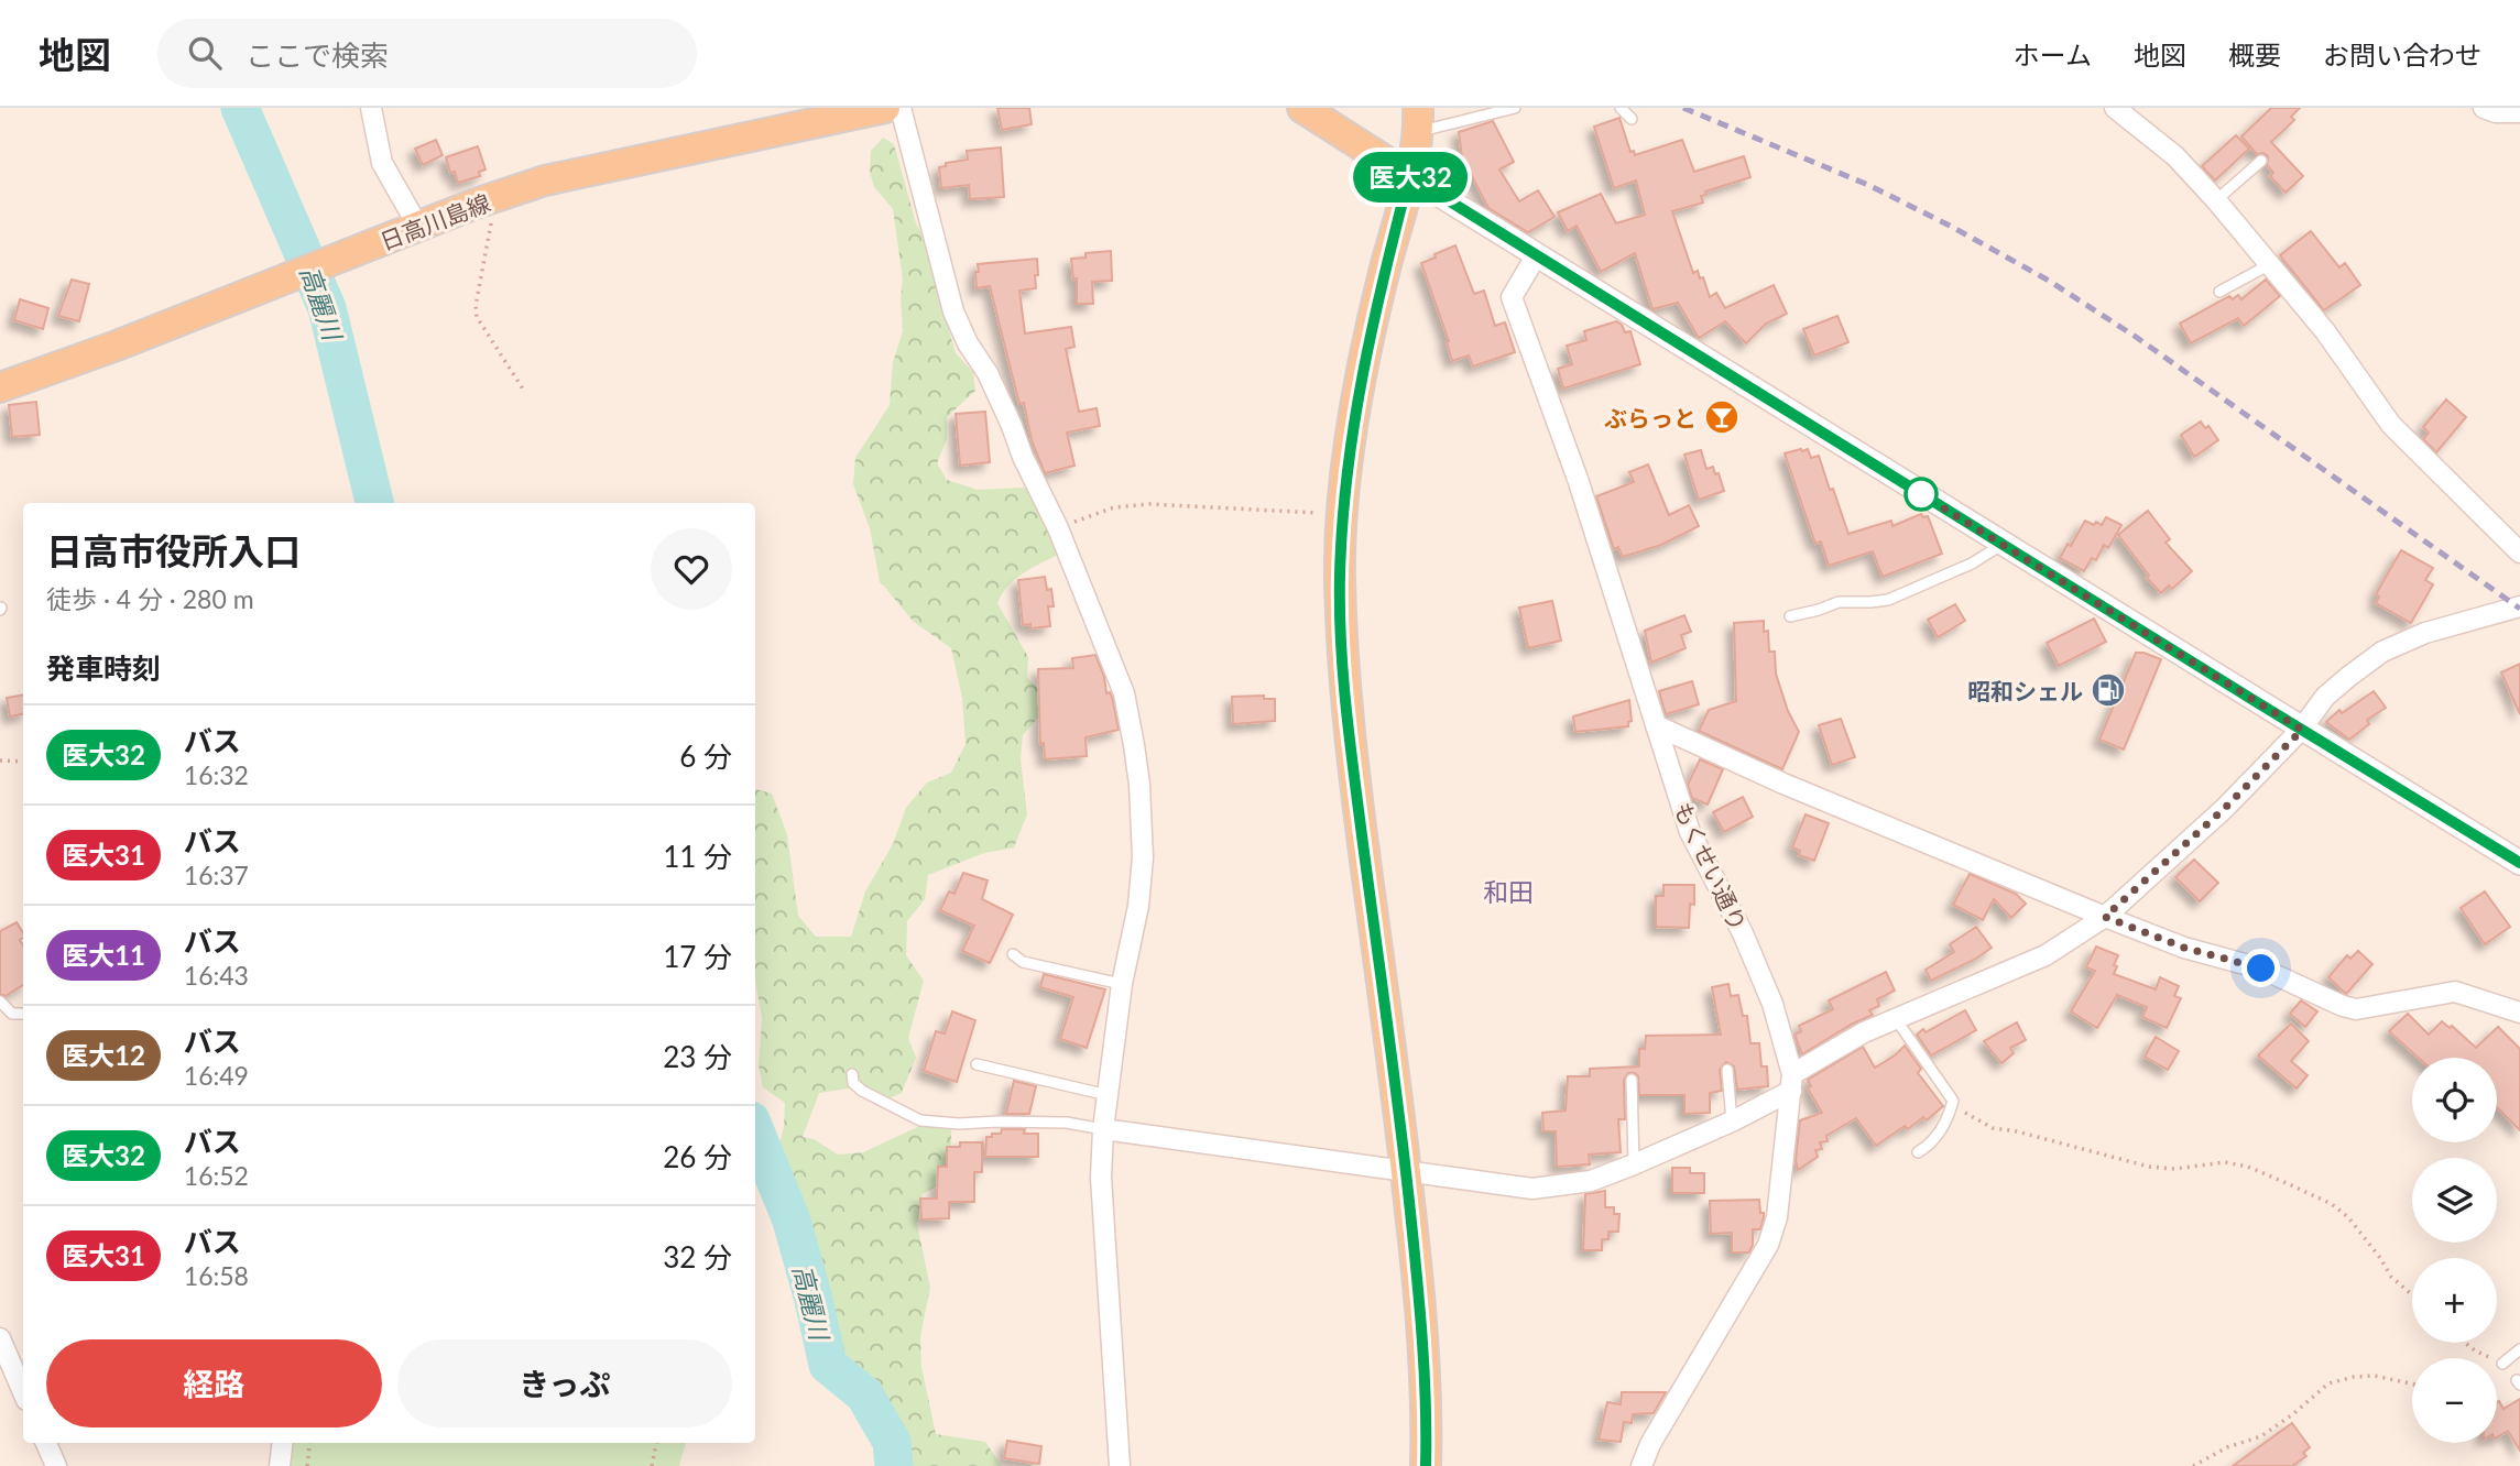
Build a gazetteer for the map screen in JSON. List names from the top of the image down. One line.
{"streets":{"main road":["日高川島線"],"street":["もくせい通り"]},"districts":["和田"],"water":["高麗川"],"places":{"bar":["ぶらっと"],"fuel station":["昭和シェル"]},"lines":["bus line 医大32"],"page":{"header":"地図","search":"ここで検索","nav":["ホーム","地図","概要","お問い合わせ"],"on_map":"医大32","heading":[["日高市役所入口","徒歩 · 4 分 · 280 m"],"発車時刻"],"list":[{"mark":"医大32","name":"バス","note":"16:32","value":"6 分"},{"mark":"医大31","name":"バス","note":"16:37","value":"11 分"},{"mark":"医大11","name":"バス","note":"16:43","value":"17 分"},{"mark":"医大12","name":"バス","note":"16:49","value":"23 分"},{"mark":"医大32","name":"バス","note":"16:52","value":"26 分"},{"mark":"医大31","name":"バス","note":"16:58","value":"32 分"}],"map_buttons":["+","−"],"buttons":["経路","きっぷ"]}}
